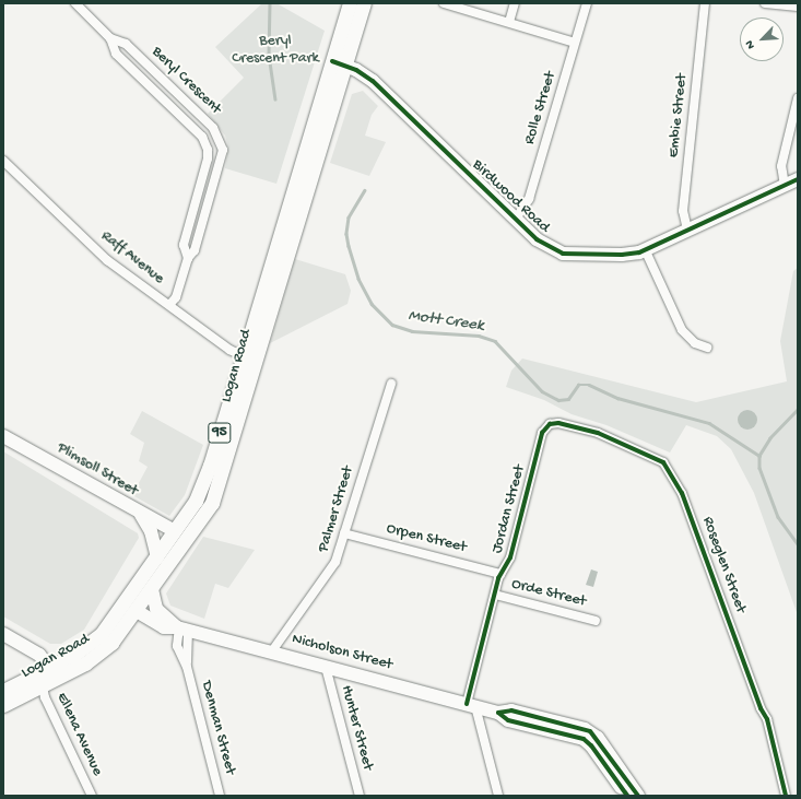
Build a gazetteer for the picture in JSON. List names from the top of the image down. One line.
{"streets":{"main road":["Logan Road","95"],"street":["Beryl Crescent","Rolle Street","Embie Street","Birdwood Road","Raff Avenue","Plimsoll Street","Palmer Street","Jordan Street","Orpen Street","Roseglen Street","Orde Street","Nicholson Street","Denman Street","Hunter Street","Ellena Avenue"]},"crossings":[["Beryl Crescent","Raff Avenue"],["Rolle Street","Birdwood Road"],["Embie Street","Birdwood Road"],["Birdwood Road","Logan Road"],["Raff Avenue","Logan Road"],["Logan Road","Plimsoll Street"],["Logan Road","Nicholson Street"],["Logan Road","Ellena Avenue"],["Palmer Street","Orpen Street"],["Palmer Street","Nicholson Street"],["Jordan Street","Orpen Street"],["Jordan Street","Roseglen Street"],["Jordan Street","Orde Street"],["Jordan Street","Nicholson Street"],["Nicholson Street","Denman Street"],["Nicholson Street","Hunter Street"]],"water":["Mott Creek"],"parks":["Beryl Crescent Park"],"north":"bottom left"}
